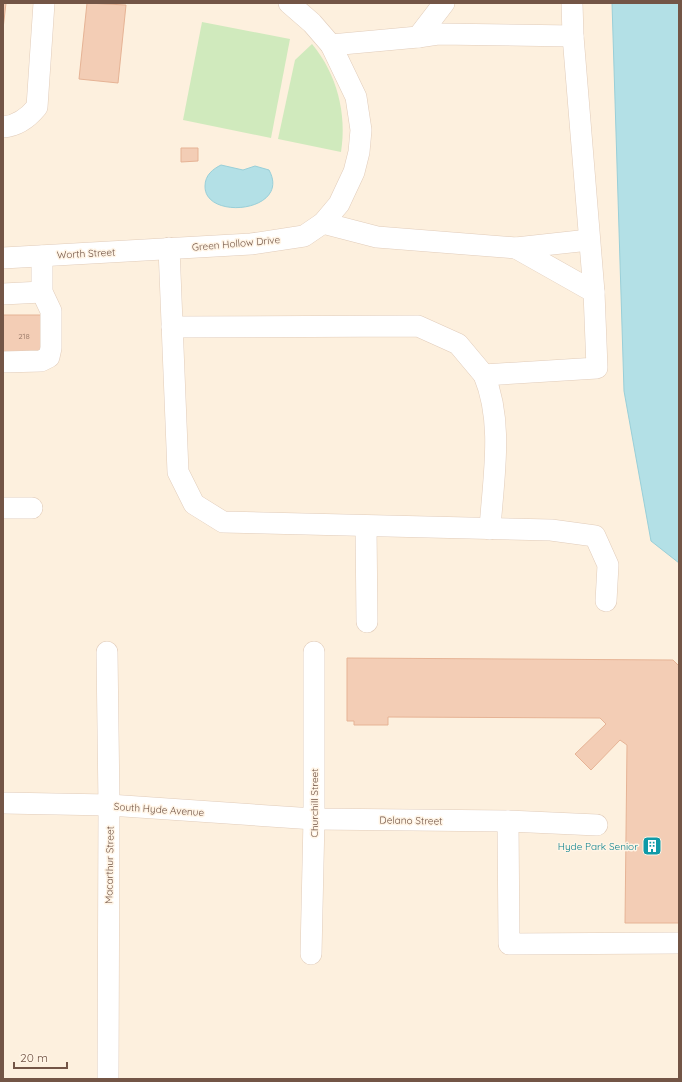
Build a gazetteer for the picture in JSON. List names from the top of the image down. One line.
{"streets":{"street":["Green Hollow Drive","Worth Street","Churchill Street","South Hyde Avenue","Delano Street","Macarthur Street"]},"crossings":[["Green Hollow Drive","Worth Street"],["Churchill Street","South Hyde Avenue"],["Churchill Street","Delano Street"],["South Hyde Avenue","Delano Street"],["South Hyde Avenue","Macarthur Street"]],"places":{"building":["Hyde Park Senior"]},"house_numbers":["218"],"scale_bar":"20 m"}
